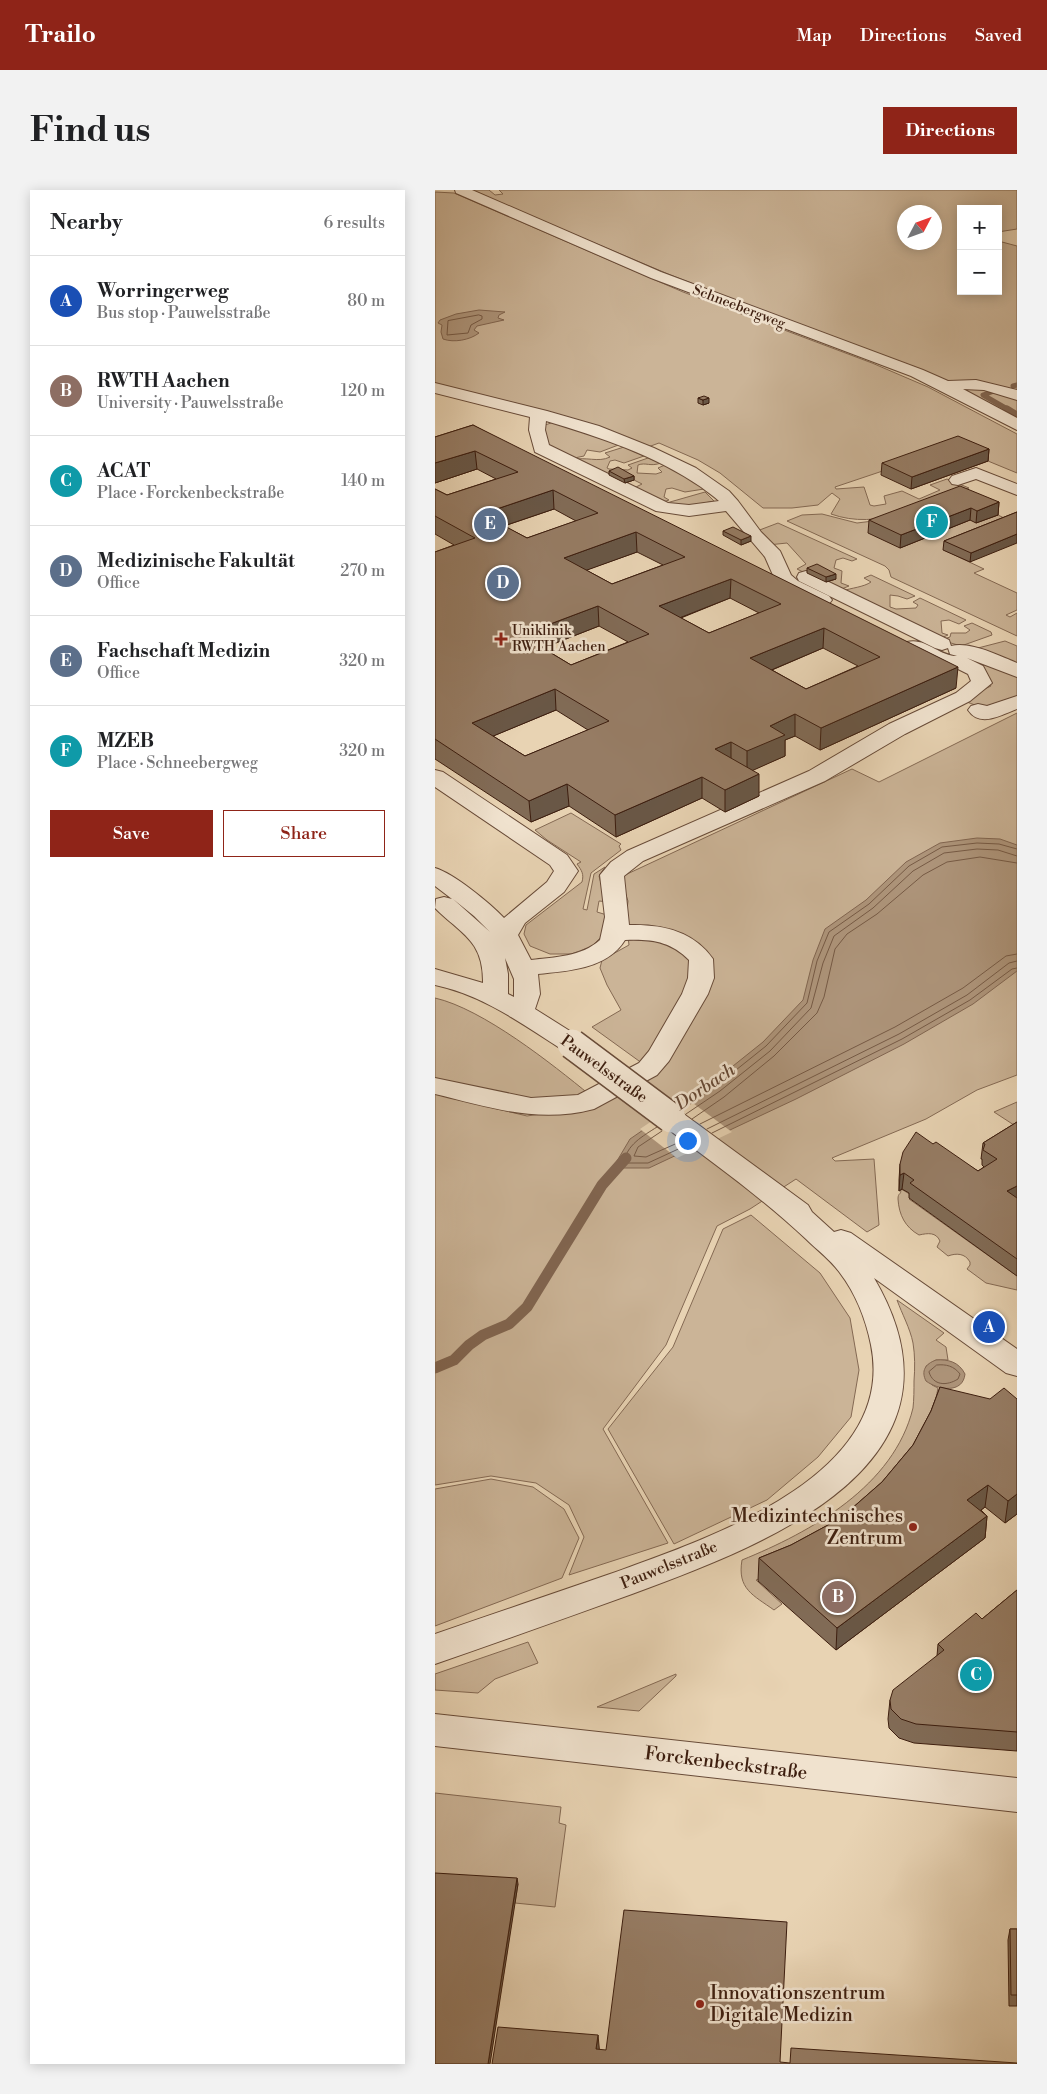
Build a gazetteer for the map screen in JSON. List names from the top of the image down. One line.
{"streets":{"street":["Schneebergweg","Pauwelsstraße","Forckenbeckstraße"]},"water":["Dorbach"],"places":{"health":["Uniklinik RWTH Aachen"],"other":["Medizintechnisches Zentrum","Innovationszentrum Digitale Medizin"]},"north":"top right","page":{"header":"Trailo","nav":["Map","Directions","Saved"],"buttons":["Directions",["Save","Share"]],"title":"Find us","heading":["Nearby","6 results"],"map_buttons":["+","−"],"list":[{"mark":"A","name":"Worringerweg","note":"Bus stop · Pauwelsstraße","value":"80 m"},{"mark":"B","name":"RWTH Aachen","note":"University · Pauwelsstraße","value":"120 m"},{"mark":"C","name":"ACAT","note":"Place · Forckenbeckstraße","value":"140 m"},{"mark":"D","name":"Medizinische Fakultät","note":"Office","value":"270 m"},{"mark":"E","name":"Fachschaft Medizin","note":"Office","value":"320 m"},{"mark":"F","name":"MZEB","note":"Place · Schneebergweg","value":"320 m"}],"pins":["F","E","D","A","B","C"]}}
